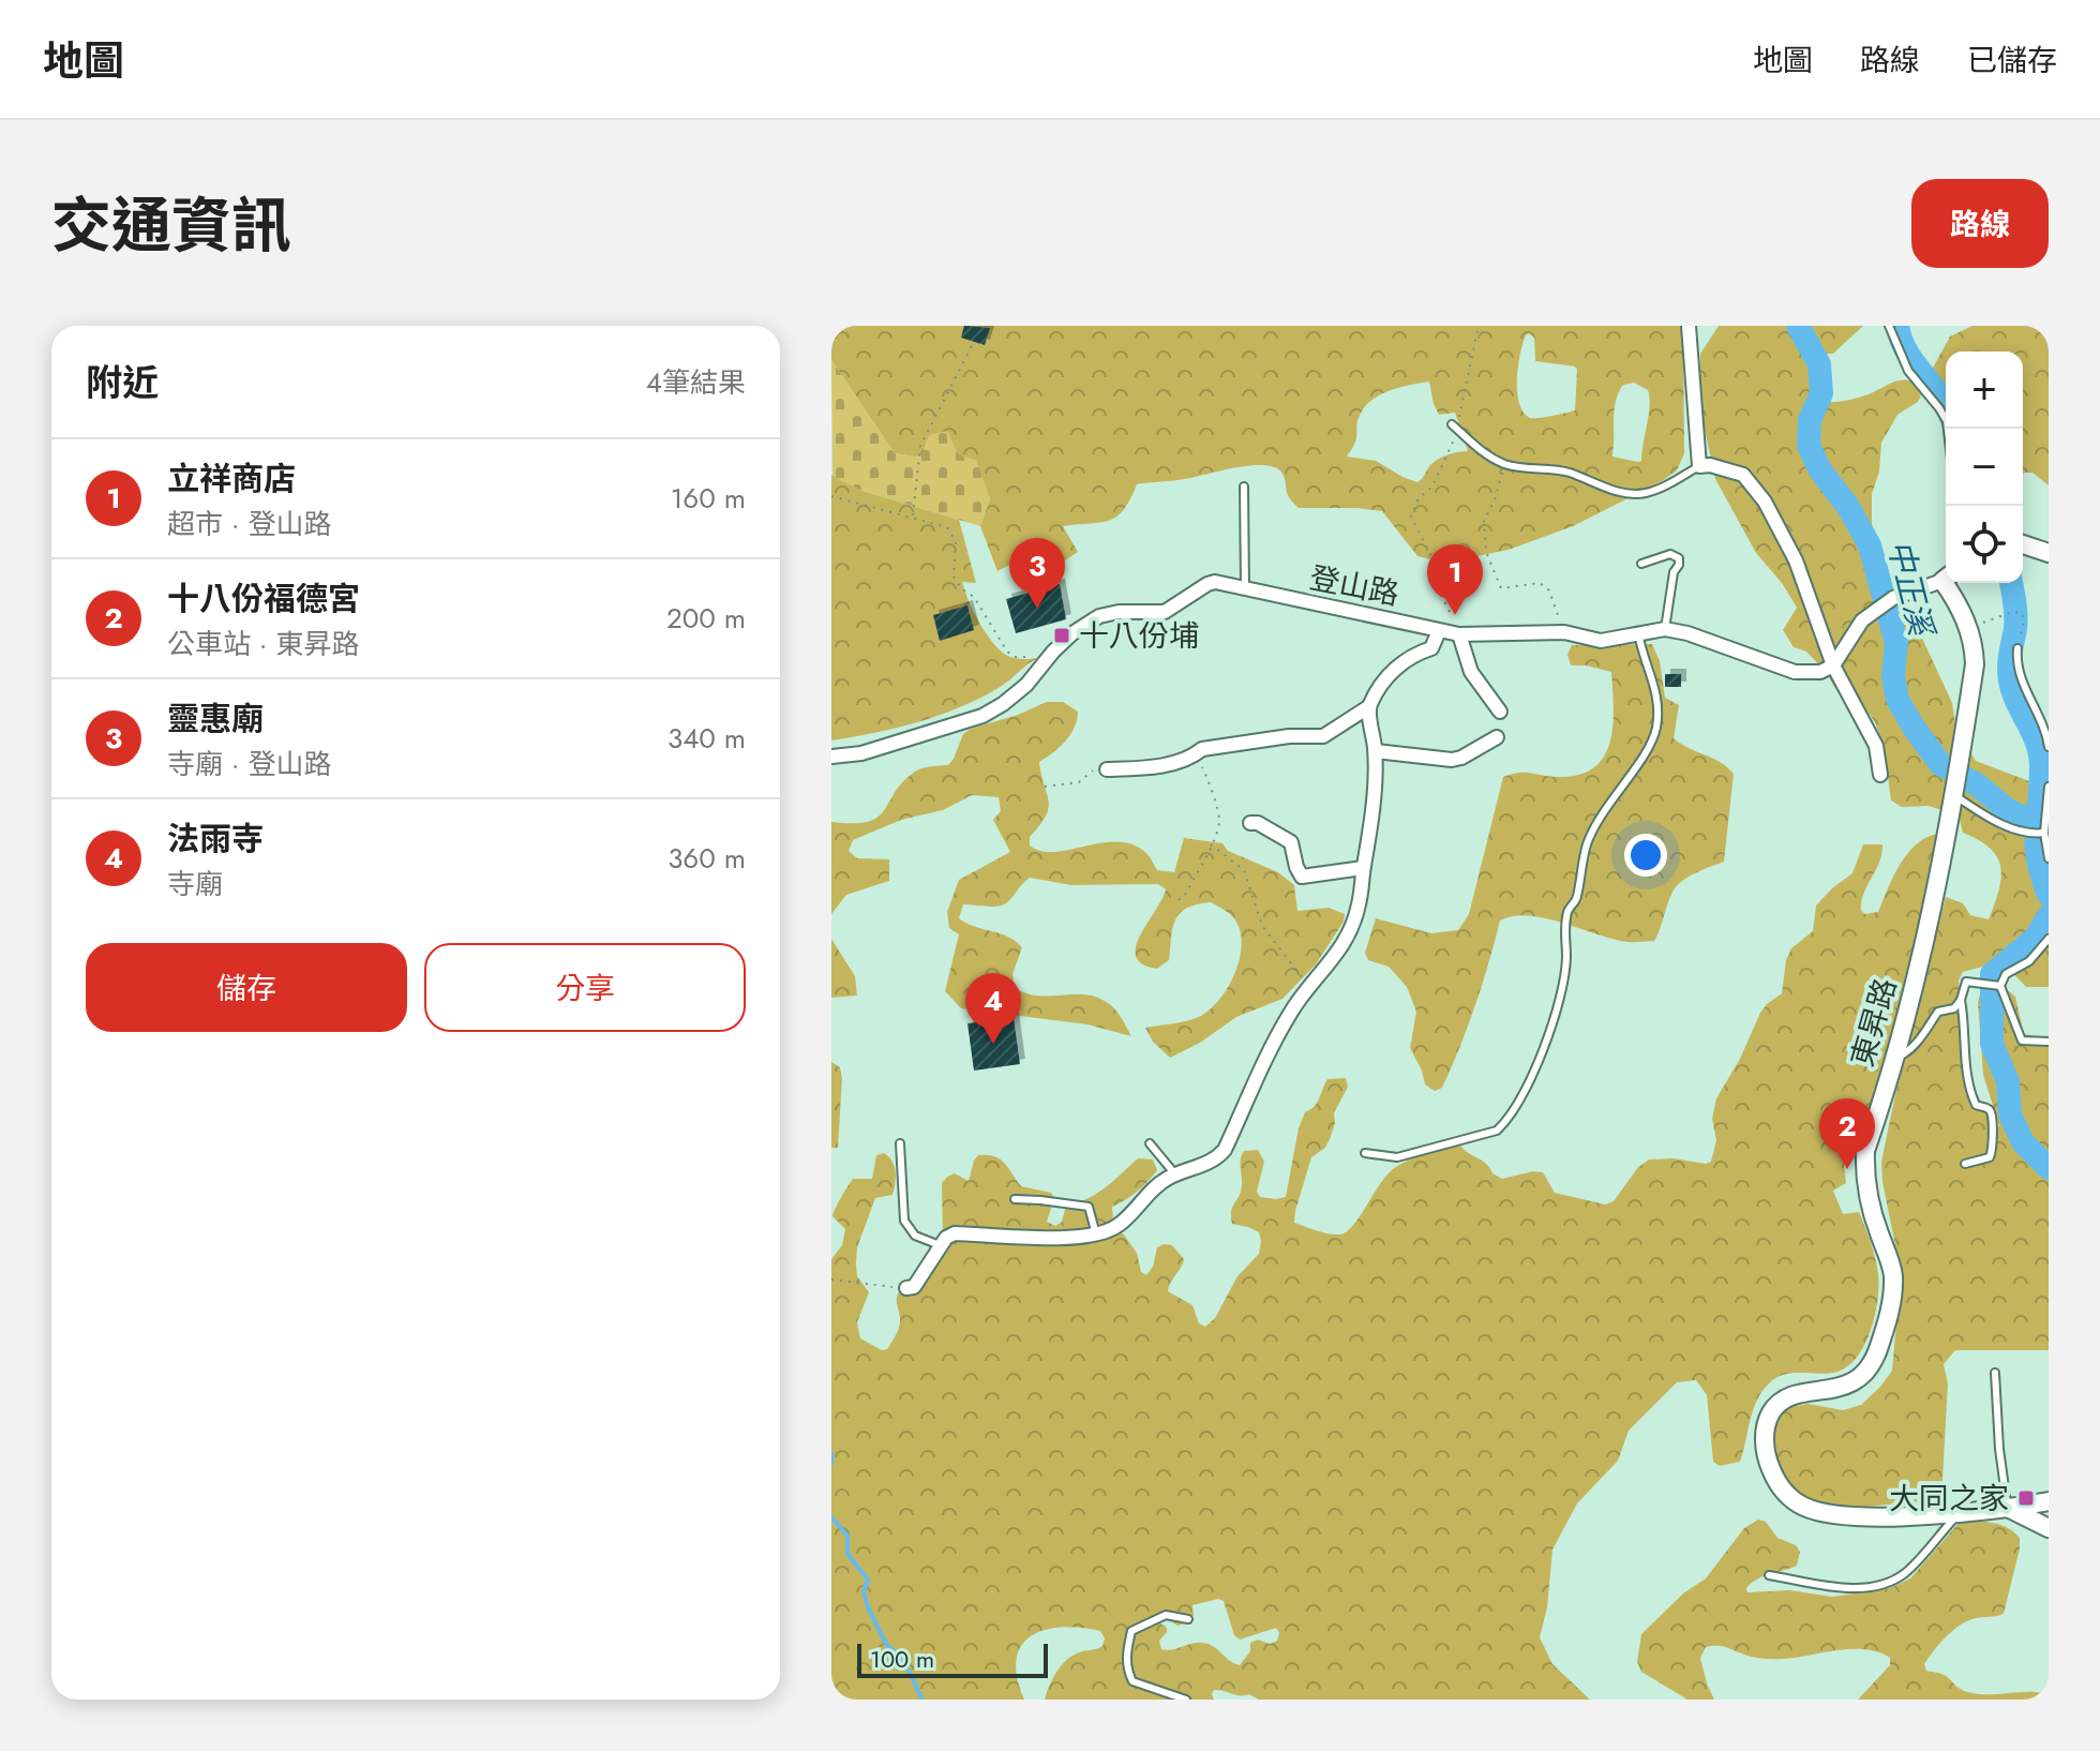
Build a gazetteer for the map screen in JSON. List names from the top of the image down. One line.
{"streets":{"street":["登山路","東昇路"]},"water":["中正溪"],"places":{"transit":["十八份埔","大同之家"]},"scale_bar":"100 m","page":{"header":"地圖","nav":["地圖","路線","已儲存"],"title":"交通資訊","buttons":["路線",["儲存","分享"]],"heading":["附近","4筆結果"],"map_buttons":["+","−"],"list":[{"mark":"1","name":"立祥商店","note":"超市 · 登山路","value":"160 m"},{"mark":"2","name":"十八份福德宮","note":"公車站 · 東昇路","value":"200 m"},{"mark":"3","name":"靈惠廟","note":"寺廟 · 登山路","value":"340 m"},{"mark":"4","name":"法雨寺","note":"寺廟","value":"360 m"}],"pins":["3","1","4","2"],"scale":"100 m"}}
